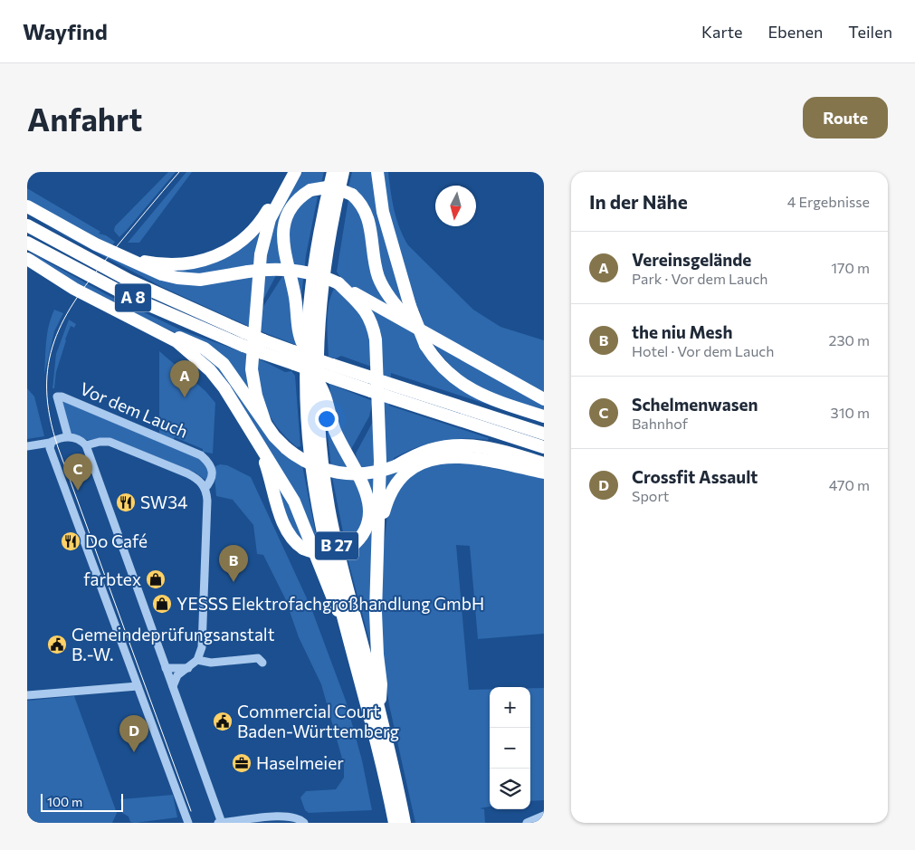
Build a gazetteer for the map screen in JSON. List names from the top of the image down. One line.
{"streets":{"highway":["A 8","B 27"],"street":["Vor dem Lauch"]},"places":{"restaurant":["SW34","Do Café"],"shop":["farbtex","YESSS Elektrofachgroßhandlung GmbH"],"public building":["Gemeindeprüfungsanstalt B.-W.","Commercial Court Baden-Württemberg"],"office":["Haselmeier"]},"scale_bar":"100 m","north":"bottom","page":{"header":"Wayfind","nav":["Karte","Ebenen","Teilen"],"buttons":"Route","title":"Anfahrt","heading":["In der Nähe","4 Ergebnisse"],"list":[{"mark":"A","name":"Vereinsgelände","note":"Park · Vor dem Lauch","value":"170 m"},{"mark":"B","name":"the niu Mesh","note":"Hotel · Vor dem Lauch","value":"230 m"},{"mark":"C","name":"Schelmenwasen","note":"Bahnhof","value":"310 m"},{"mark":"D","name":"Crossfit Assault","note":"Sport","value":"470 m"}],"pins":["A","C","B","D"],"map_buttons":["+","−"],"scale":"100 m"}}
